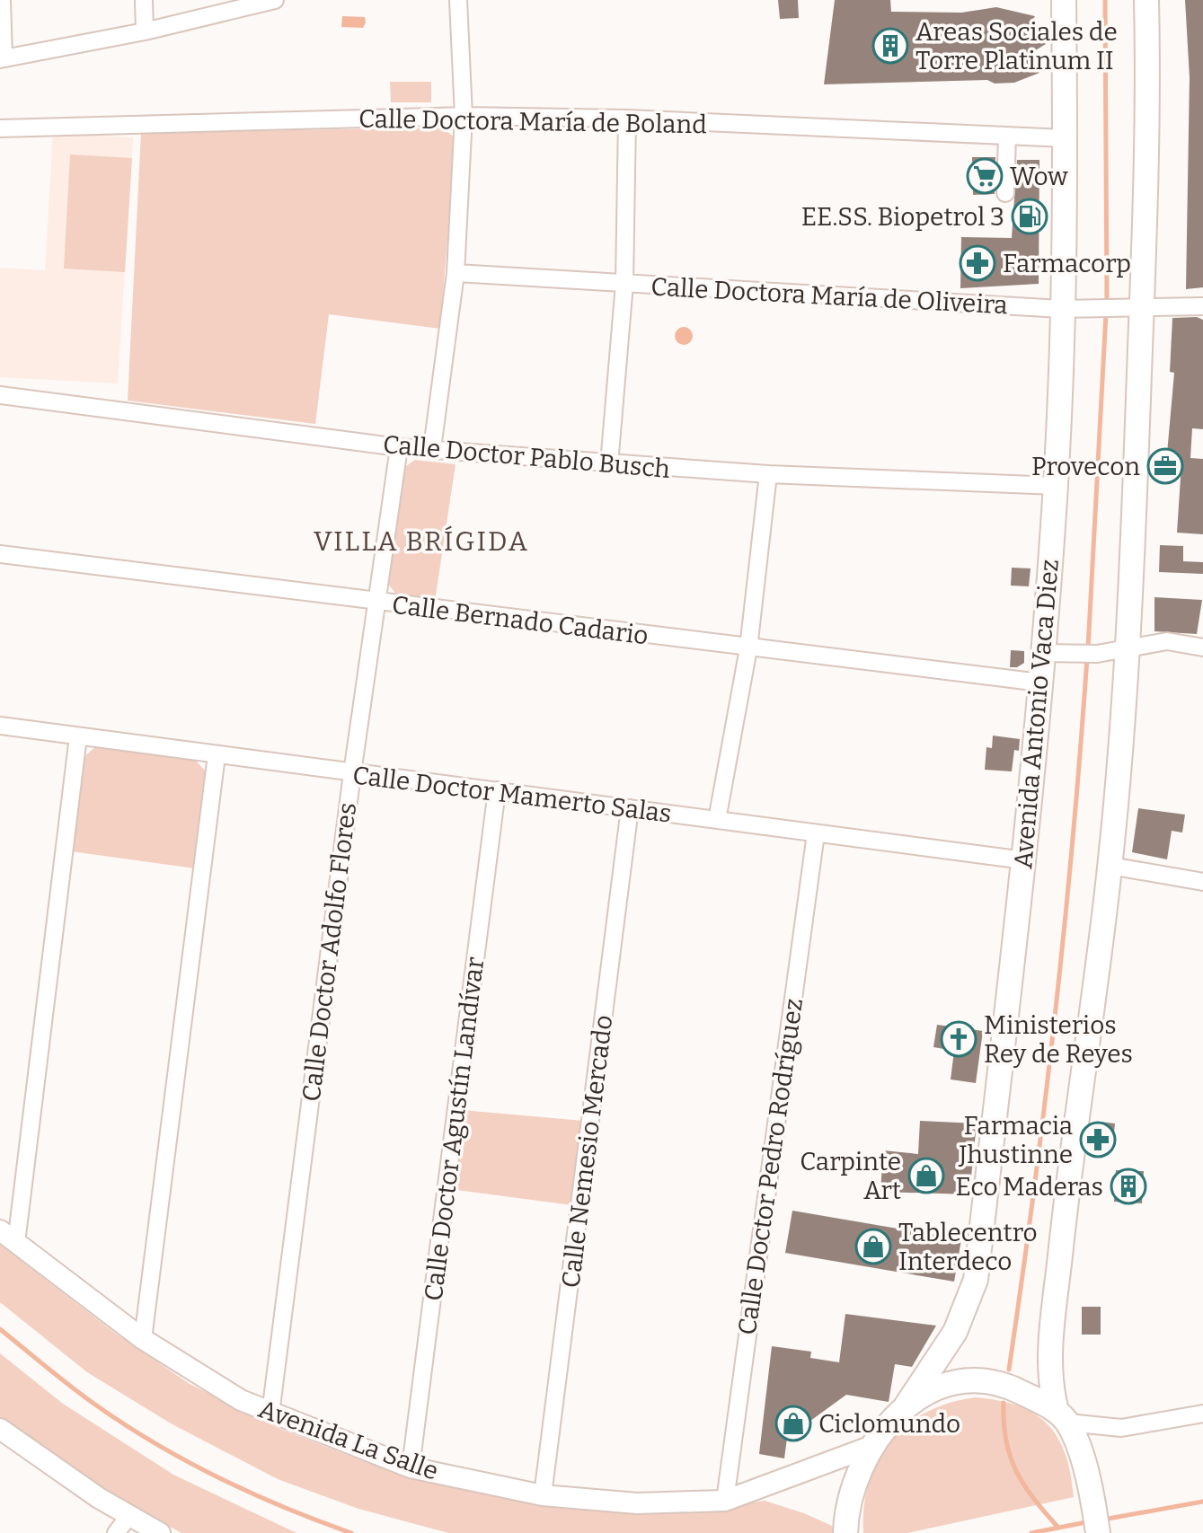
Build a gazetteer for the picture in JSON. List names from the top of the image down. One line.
{"streets":{"highway":["Avenida Antonio Vaca Diez"],"main road":["Avenida La Salle"],"street":["Calle Doctora María de Boland","Calle Doctora María de Oliveira","Calle Doctor Pablo Busch","Calle Bernado Cadario","Calle Doctor Mamerto Salas","Calle Doctor Adolfo Flores","Calle Doctor Agustín Landívar","Calle Nemesio Mercado","Calle Doctor Pedro Rodríguez"]},"crossings":[["Calle Doctora María de Boland","Avenida Antonio Vaca Diez"],["Calle Doctora María de Oliveira","Avenida Antonio Vaca Diez"],["Calle Doctor Pablo Busch","Avenida Antonio Vaca Diez"],["Calle Doctor Pablo Busch","Calle Doctor Adolfo Flores"],["Calle Bernado Cadario","Avenida Antonio Vaca Diez"],["Calle Bernado Cadario","Calle Doctor Adolfo Flores"],["Avenida Antonio Vaca Diez","Calle Doctor Mamerto Salas"],["Calle Doctor Mamerto Salas","Calle Doctor Adolfo Flores"],["Calle Doctor Mamerto Salas","Calle Doctor Agustín Landívar"],["Calle Doctor Mamerto Salas","Calle Nemesio Mercado"],["Calle Doctor Mamerto Salas","Calle Doctor Pedro Rodríguez"],["Calle Doctor Adolfo Flores","Avenida La Salle"],["Calle Doctor Agustín Landívar","Avenida La Salle"],["Calle Nemesio Mercado","Avenida La Salle"],["Calle Doctor Pedro Rodríguez","Avenida La Salle"]],"districts":["VILLA BRÍGIDA"],"places":{"building":["Areas Sociales de Torre Platinum II","Eco Maderas"],"supermarket":["Wow"],"fuel station":["EE.SS. Biopetrol 3"],"pharmacy":["Farmacorp","Farmacia Jhustinne"],"office":["Provecon"],"church":["Ministerios Rey de Reyes"],"shop":["Carpinte Art","Tablecentro Interdeco","Ciclomundo"]}}
